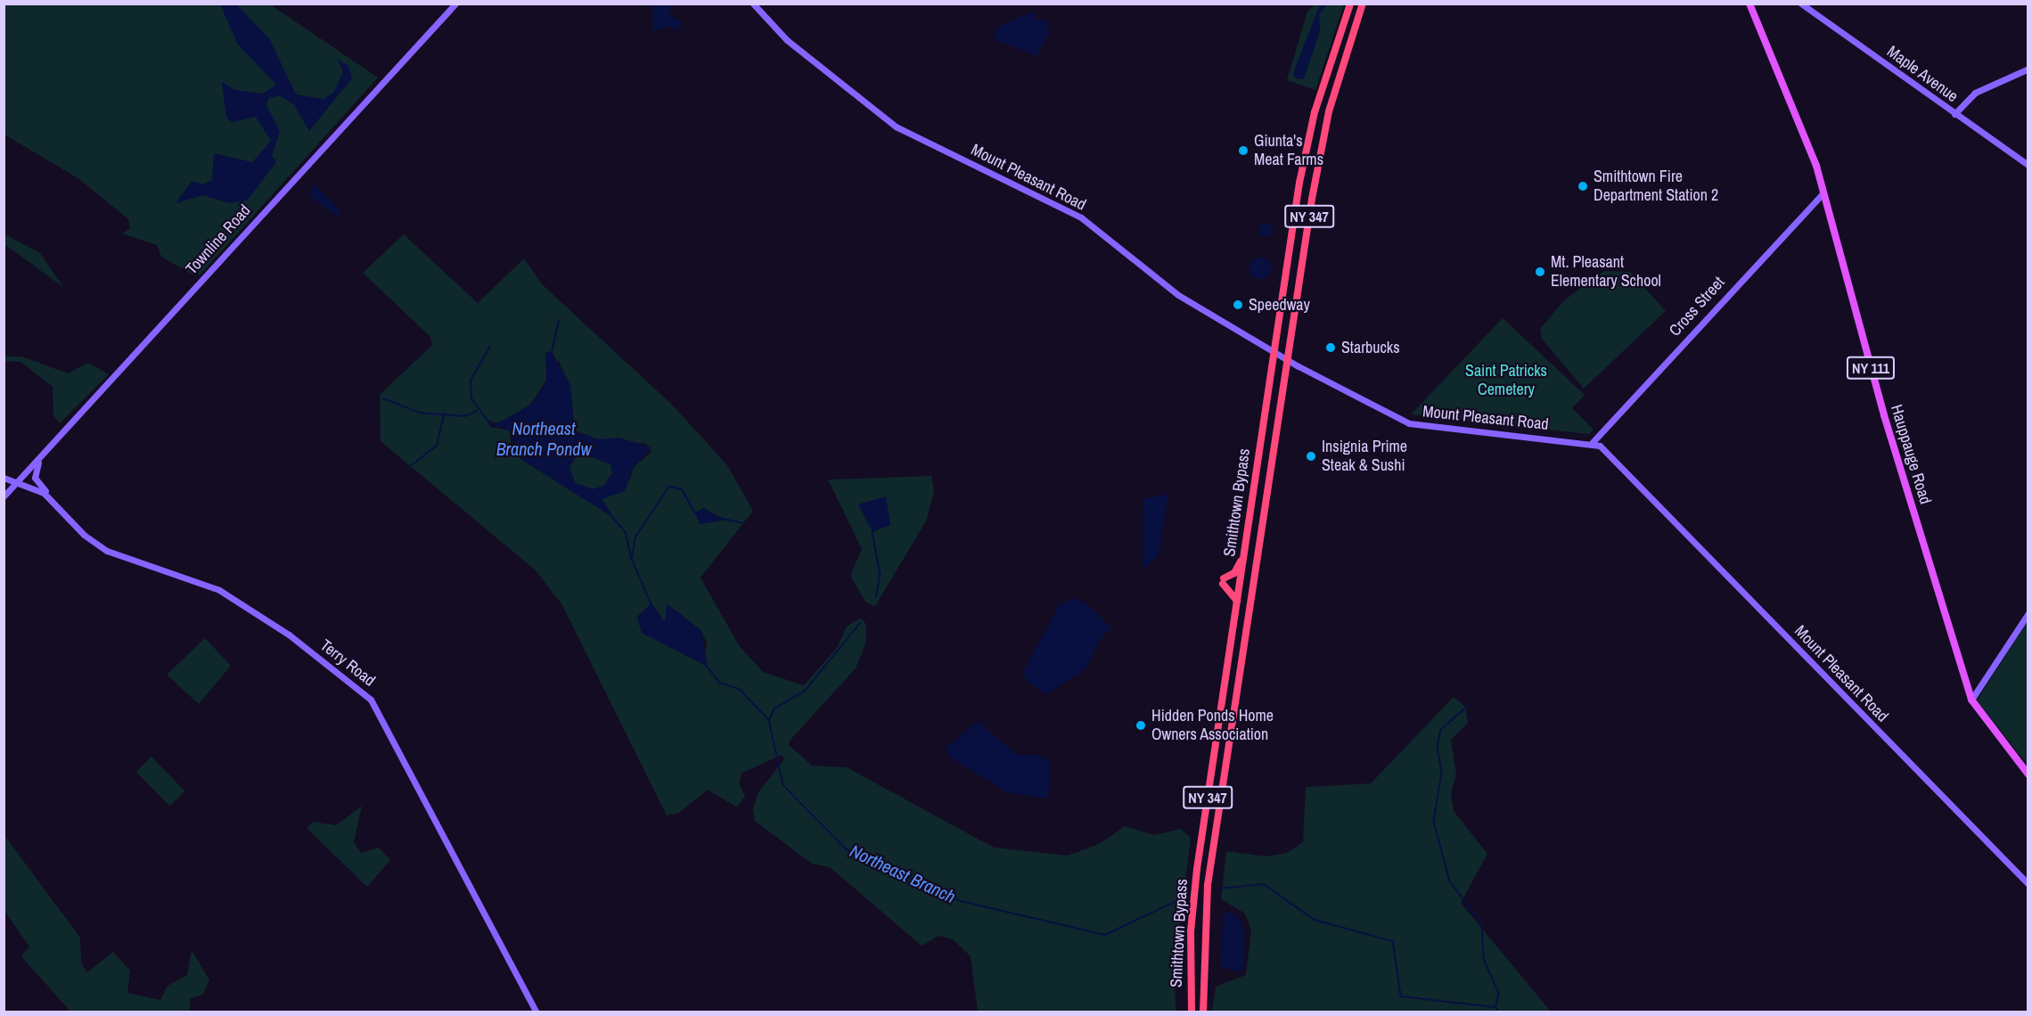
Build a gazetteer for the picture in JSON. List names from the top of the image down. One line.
{"streets":{"highway":["NY 347","Smithtown Bypass"],"main road":["NY 111","Hauppauge Road"],"street":["Maple Avenue","Mount Pleasant Road","Townline Road","Cross Street","Terry Road"]},"crossings":[["Mount Pleasant Road","Cross Street"],["Mount Pleasant Road","Smithtown Bypass"],["Townline Road","Terry Road"],["Cross Street","Hauppauge Road"]],"water":["Northeast Branch Pondw","Northeast Branch"],"parks":["Saint Patricks Cemetery"],"places":["Giunta's Meat Farms","Smithtown Fire Department Station 2","Mt. Pleasant Elementary School","Speedway","Starbucks","Insignia Prime Steak & Sushi","Hidden Ponds Home Owners Association"]}
